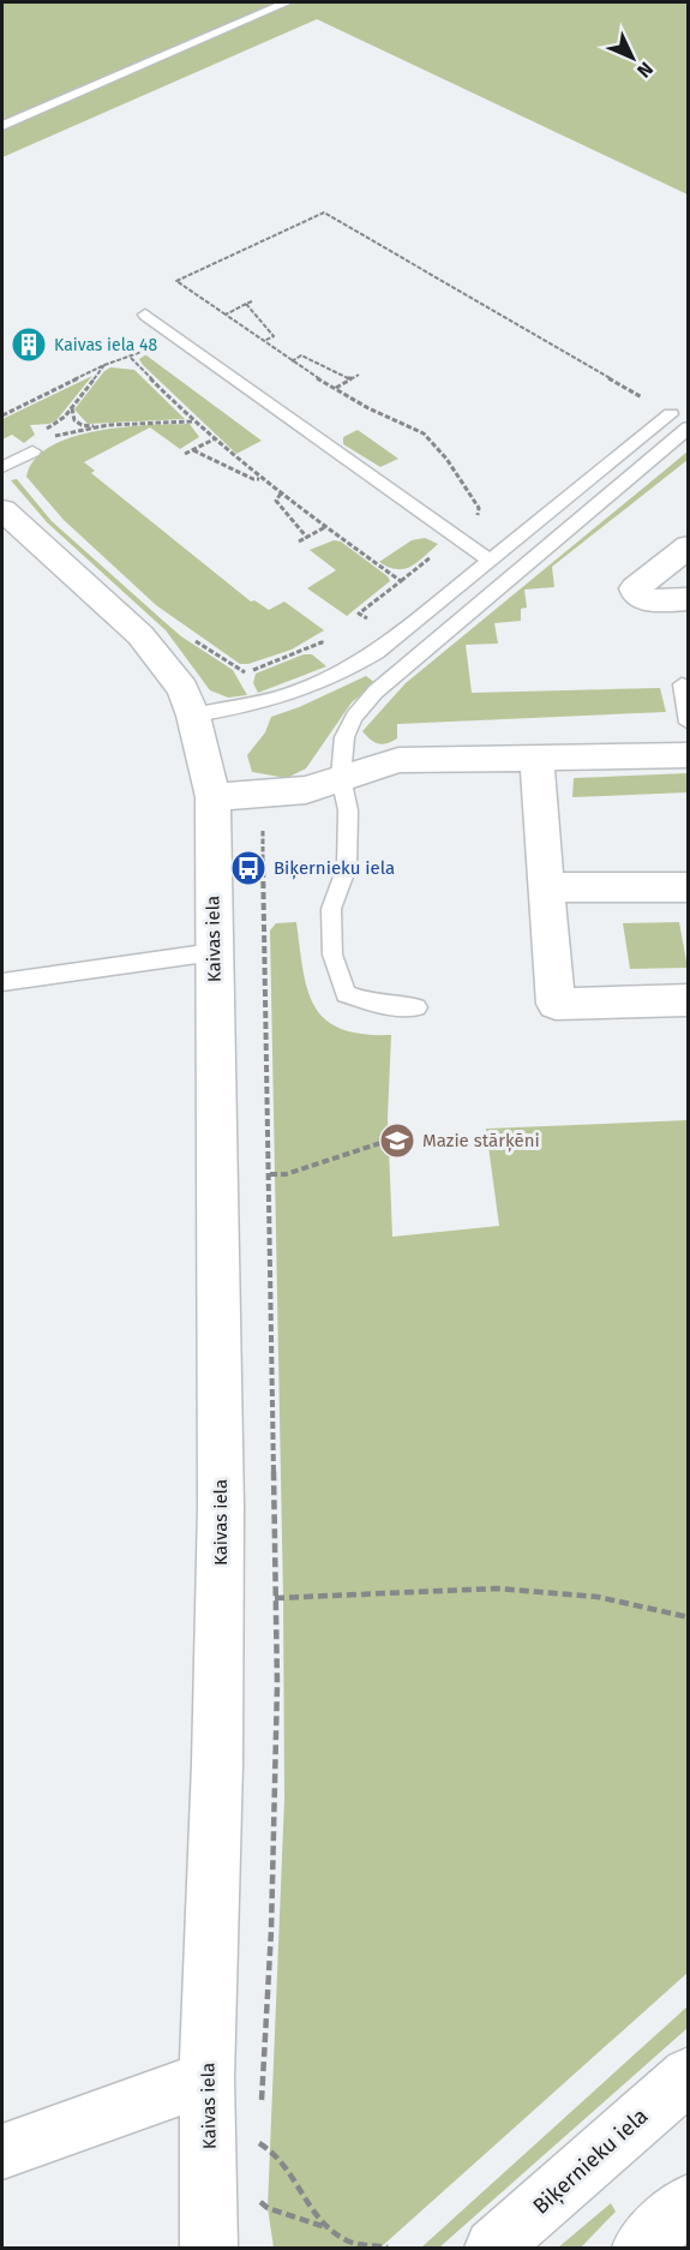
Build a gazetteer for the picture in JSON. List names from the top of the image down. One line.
{"streets":{"street":["Kaivas iela","Biķernieku iela"]},"places":{"building":["Kaivas iela 48"],"bus stop":["Biķernieku iela"],"school or university":["Mazie stārķēni"]},"north":"bottom right"}
